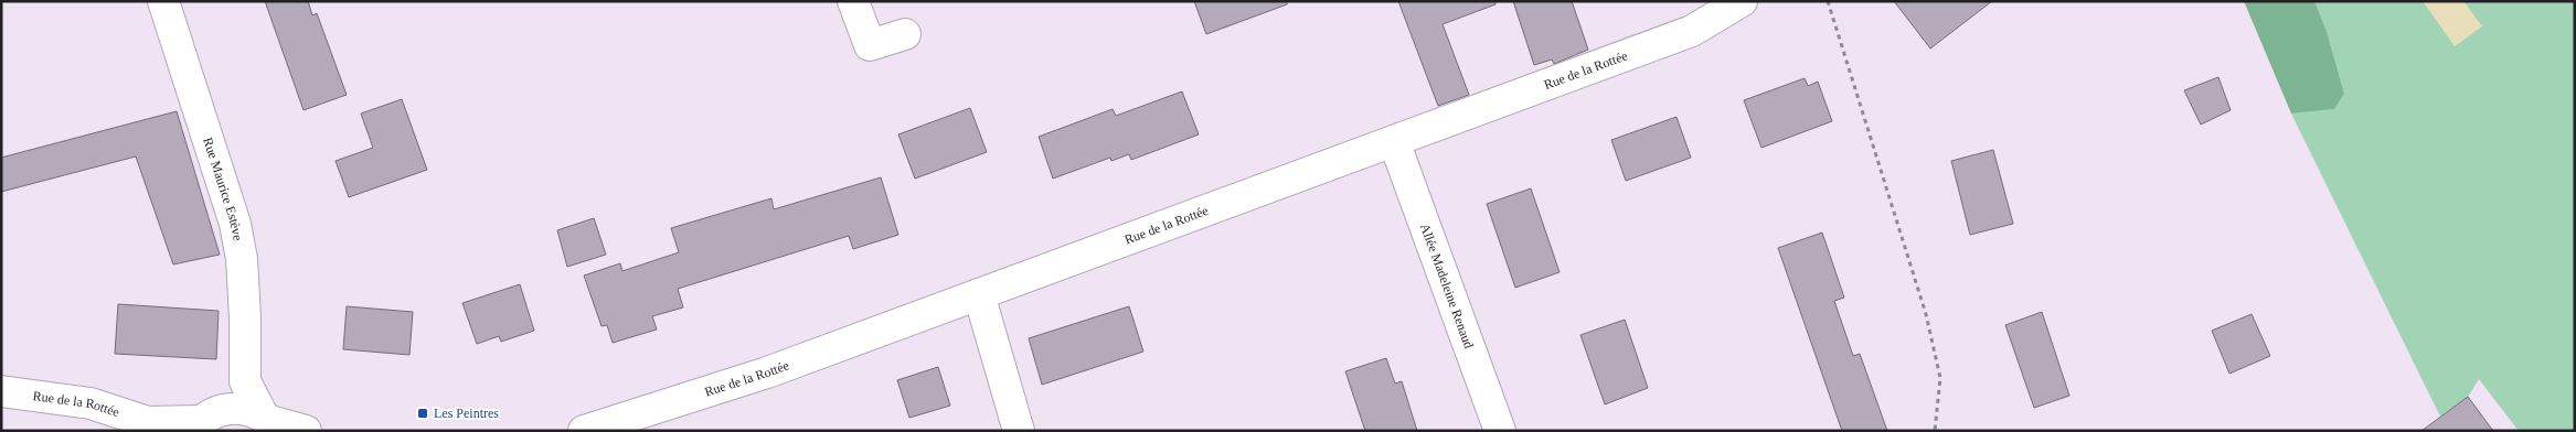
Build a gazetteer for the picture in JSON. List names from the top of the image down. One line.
{"streets":{"street":["Rue de la Rottée","Rue Maurice Estève","Allée Madeleine Renaud"]},"crossings":[["Rue de la Rottée","Rue Maurice Estève"],["Rue de la Rottée","Allée Madeleine Renaud"]],"places":{"transit":["Les Peintres"]}}
